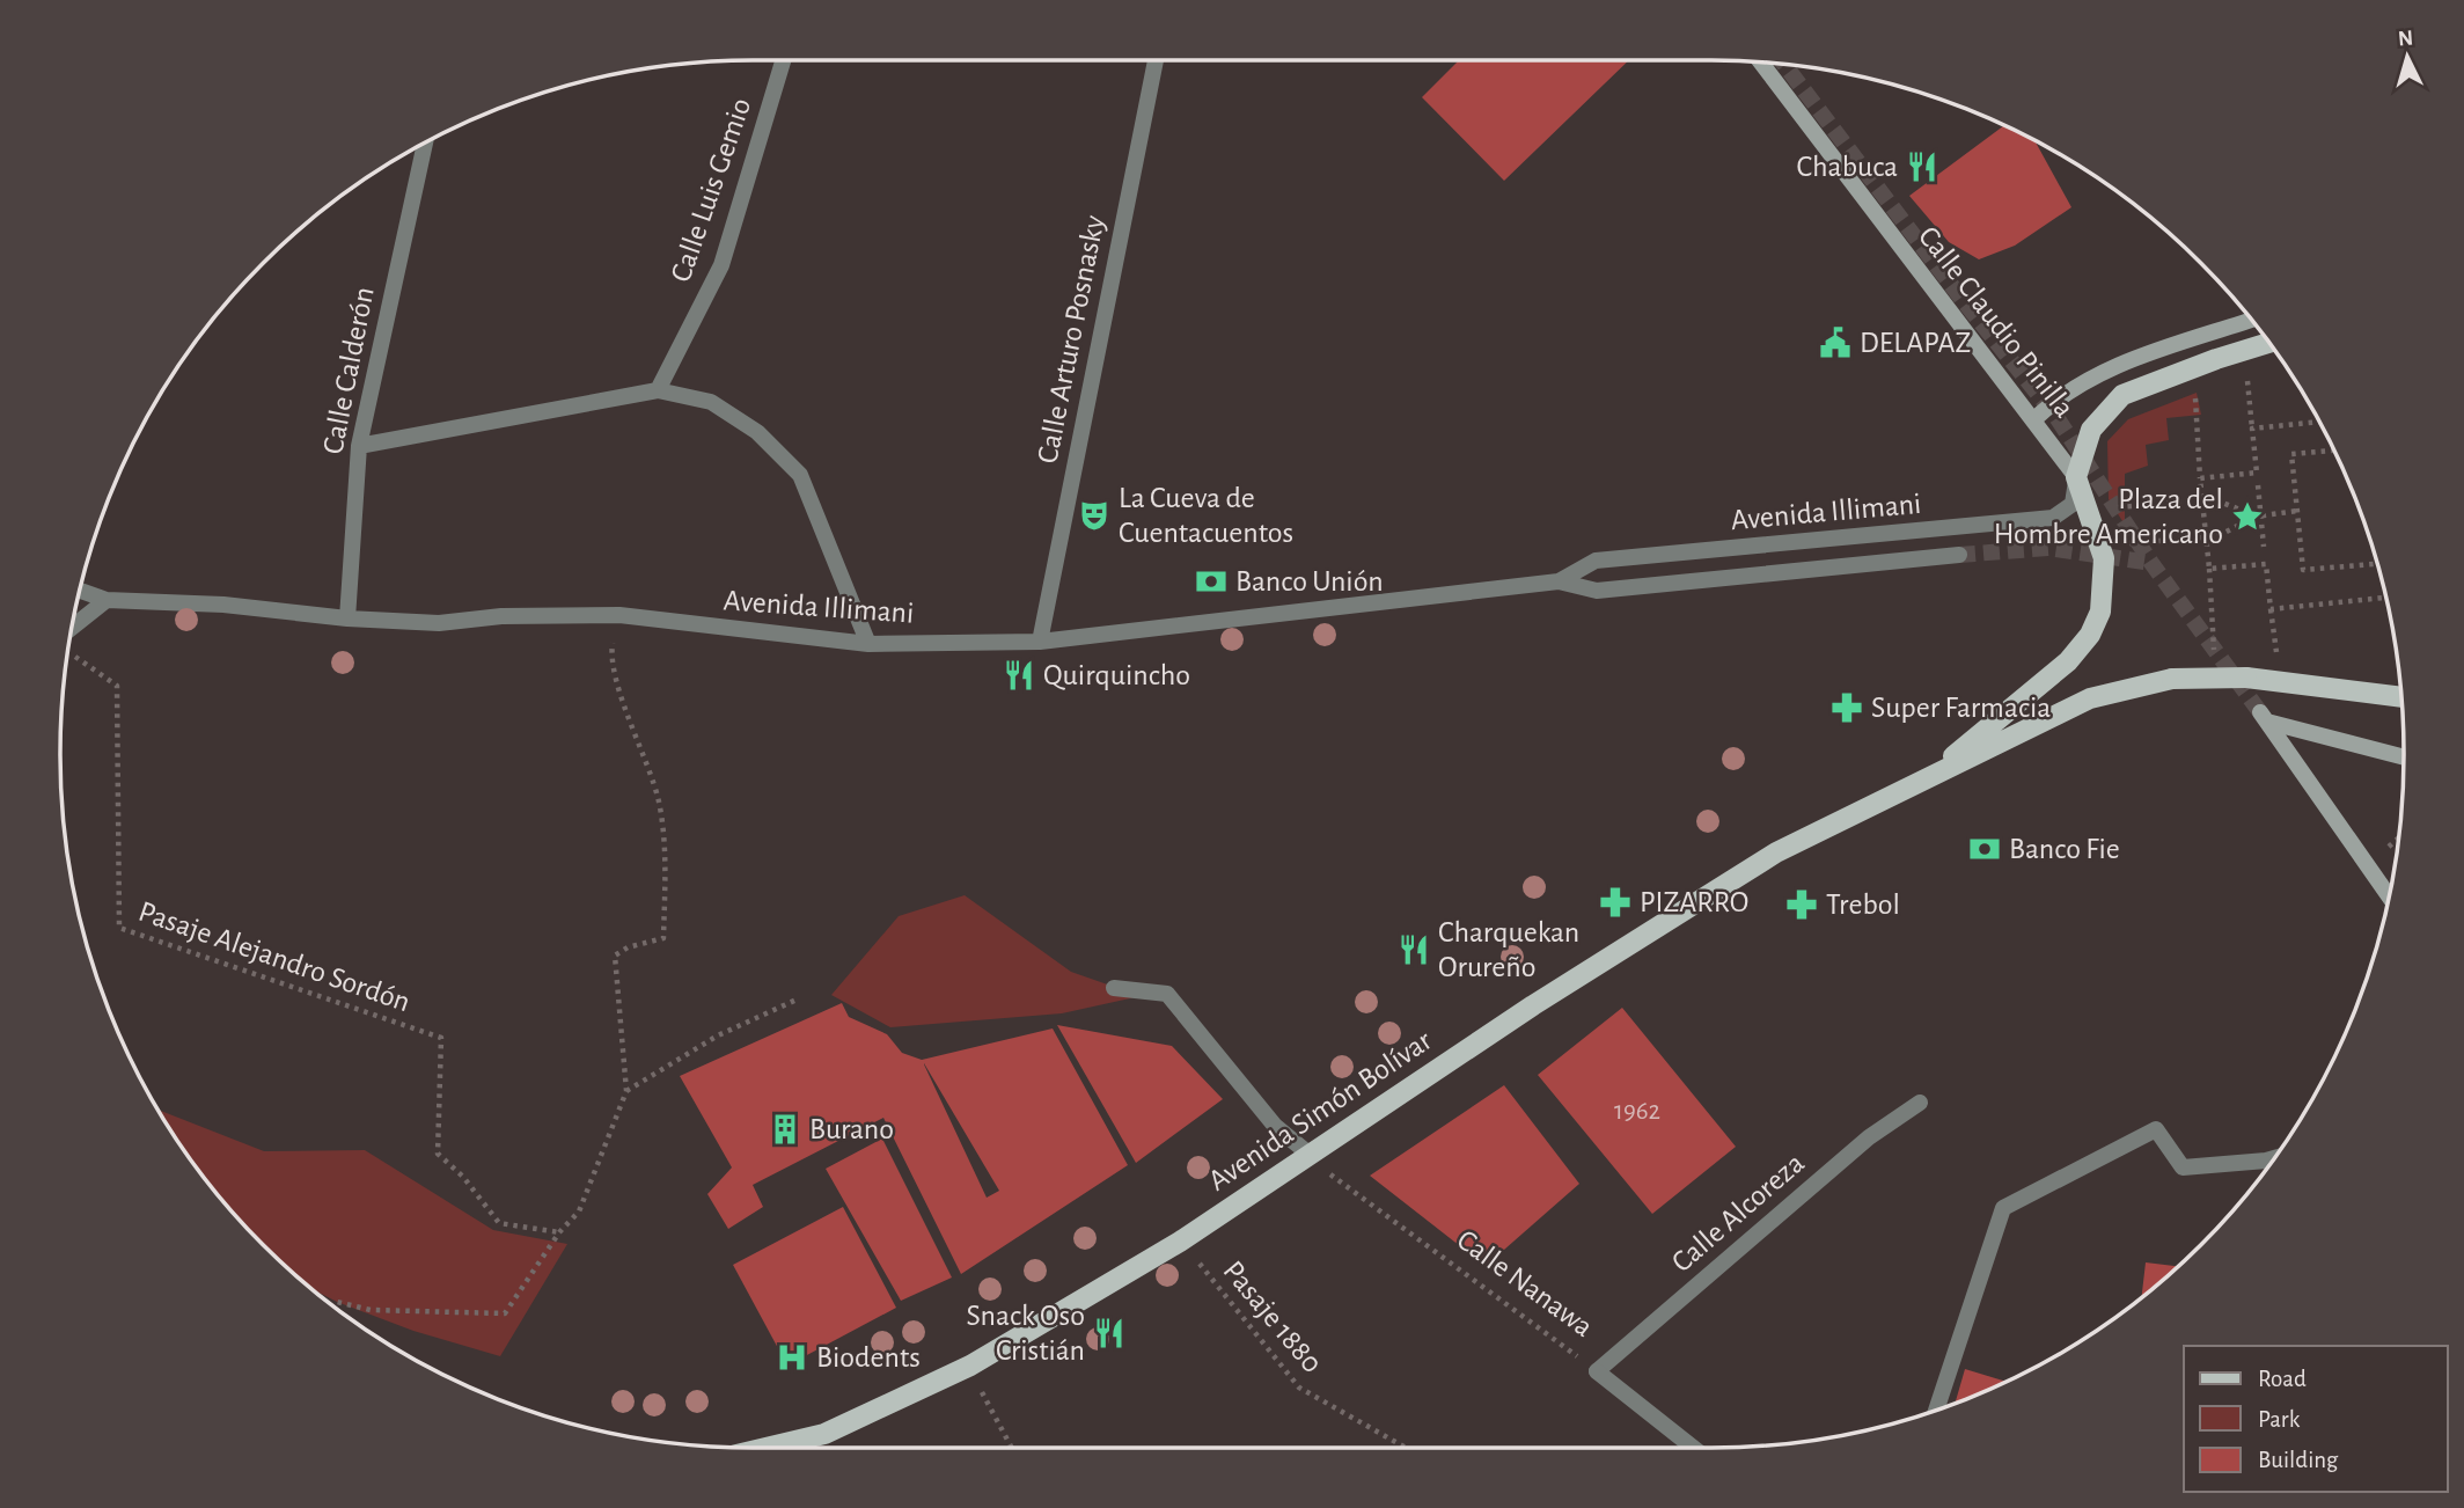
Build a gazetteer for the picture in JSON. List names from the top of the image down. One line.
{"streets":{"main road":["Calle Claudio Pinilla","Avenida Simón Bolívar"],"street":["Calle Luis Gemio","Calle Arturo Posnasky","Calle Calderón","Avenida Illimani","Calle Alcoreza","Calle Nanawa"],"path":["Pasaje Alejandro Sordón","Pasaje 1880"]},"crossings":[["Calle Claudio Pinilla","Avenida Illimani"],["Calle Claudio Pinilla","Avenida Simón Bolívar"],["Calle Arturo Posnasky","Avenida Illimani"],["Calle Calderón","Avenida Illimani"],["Avenida Simón Bolívar","Calle Nanawa"],["Avenida Simón Bolívar","Pasaje 1880"],["Calle Alcoreza","Calle Nanawa"]],"places":{"restaurant":["Chabuca","Quirquincho","Charquekan Orureño","Snack Oso Cristián"],"public building":["DELAPAZ"],"theatre":["La Cueva de Cuentacuentos"],"place":["Plaza del Hombre Americano"],"bank":["Banco Unión","Banco Fie"],"pharmacy":["Super Farmacia","PIZARRO","Trebol"],"building":["Burano"],"hospital":["Biodents"]},"house_numbers":["1962"],"legend":["Road","Park","Building"],"north":"top"}
